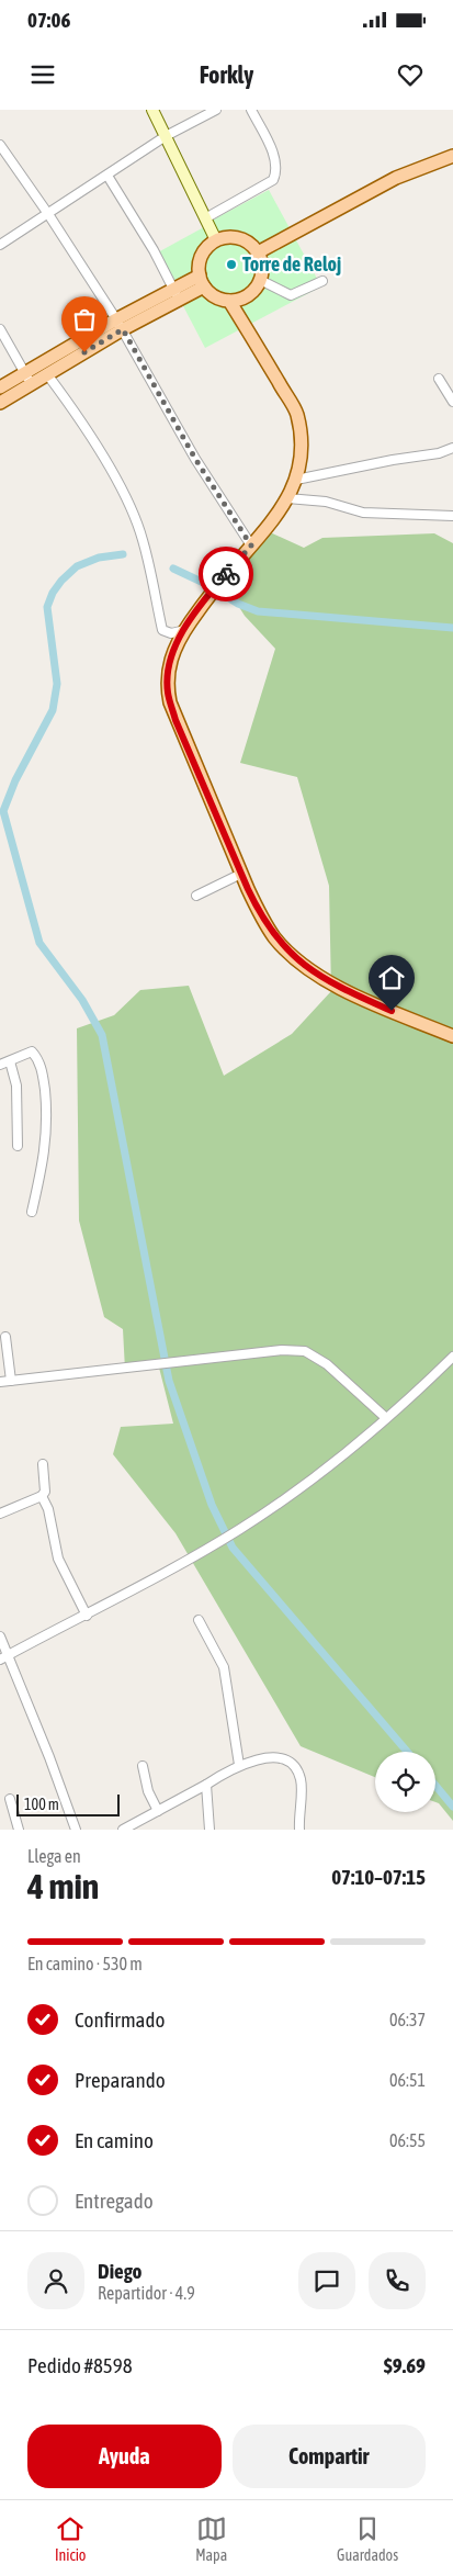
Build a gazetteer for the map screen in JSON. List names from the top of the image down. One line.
{"places":["Torre de Reloj"],"scale_bar":"100 m","page":{"status":"07:06","header":"Forkly","scale":"100 m","heading":["4 min","Llega en","07:10–07:15"],"panel":["Diego","Repartidor · 4.9","Pedido #8598","$9.69"],"bar":"En camino · 530 m","list":[["Confirmado","06:37"],["Preparando","06:51"],["En camino","06:55"],"Entregado"],"buttons":["Ayuda","Compartir"],"tabs":["Inicio","Mapa","Guardados"]}}
